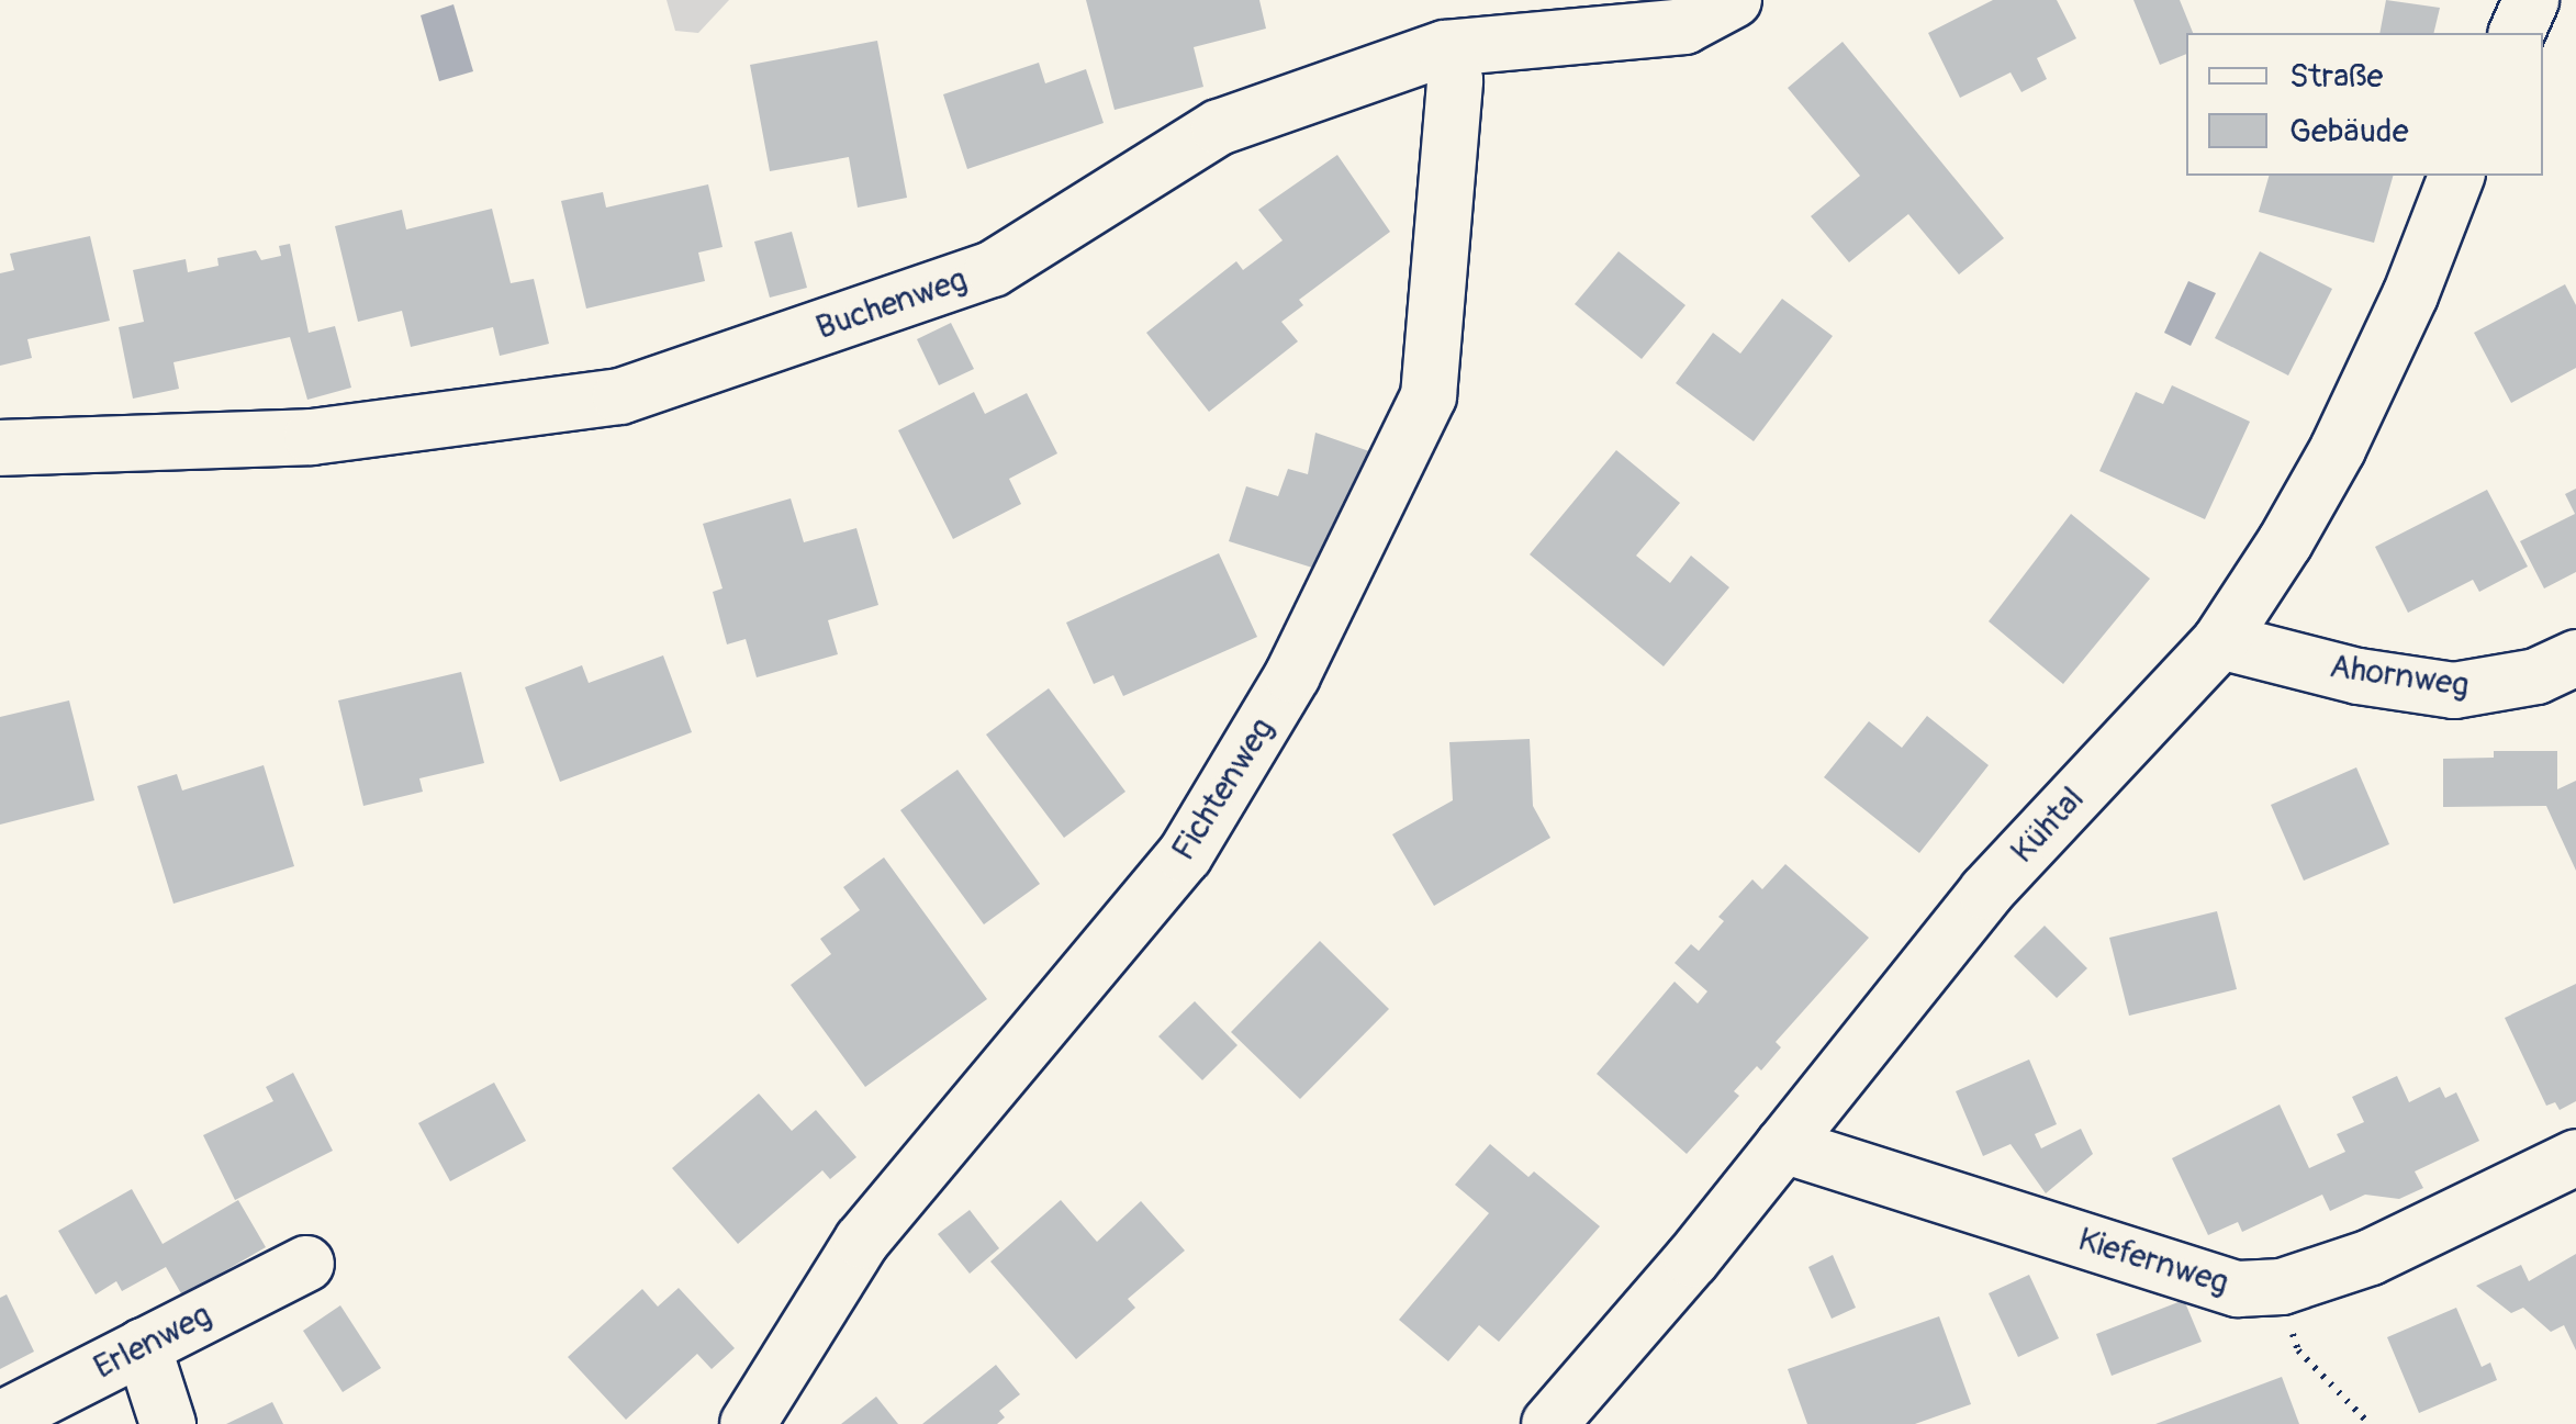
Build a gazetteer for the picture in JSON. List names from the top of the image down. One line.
{"streets":{"street":["Buchenweg","Ahornweg","Fichtenweg","Kühtal","Kiefernweg","Erlenweg"]},"crossings":[["Buchenweg","Fichtenweg"],["Ahornweg","Kühtal"],["Kühtal","Kiefernweg"]],"legend":["Straße","Gebäude"]}
